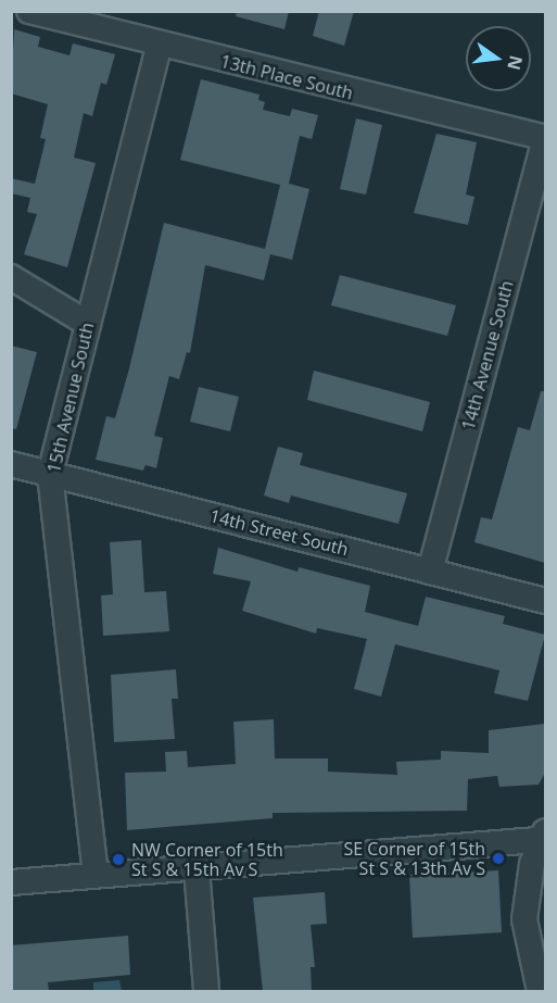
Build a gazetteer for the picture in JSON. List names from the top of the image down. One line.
{"streets":{"street":["13th Place South","14th Avenue South","15th Avenue South","14th Street South"]},"crossings":[["13th Place South","14th Avenue South"],["13th Place South","15th Avenue South"],["14th Avenue South","14th Street South"],["15th Avenue South","14th Street South"]],"places":["SE Corner of 15th St S & 13th Av S","NW Corner of 15th St S & 15th Av S"],"north":"right"}
